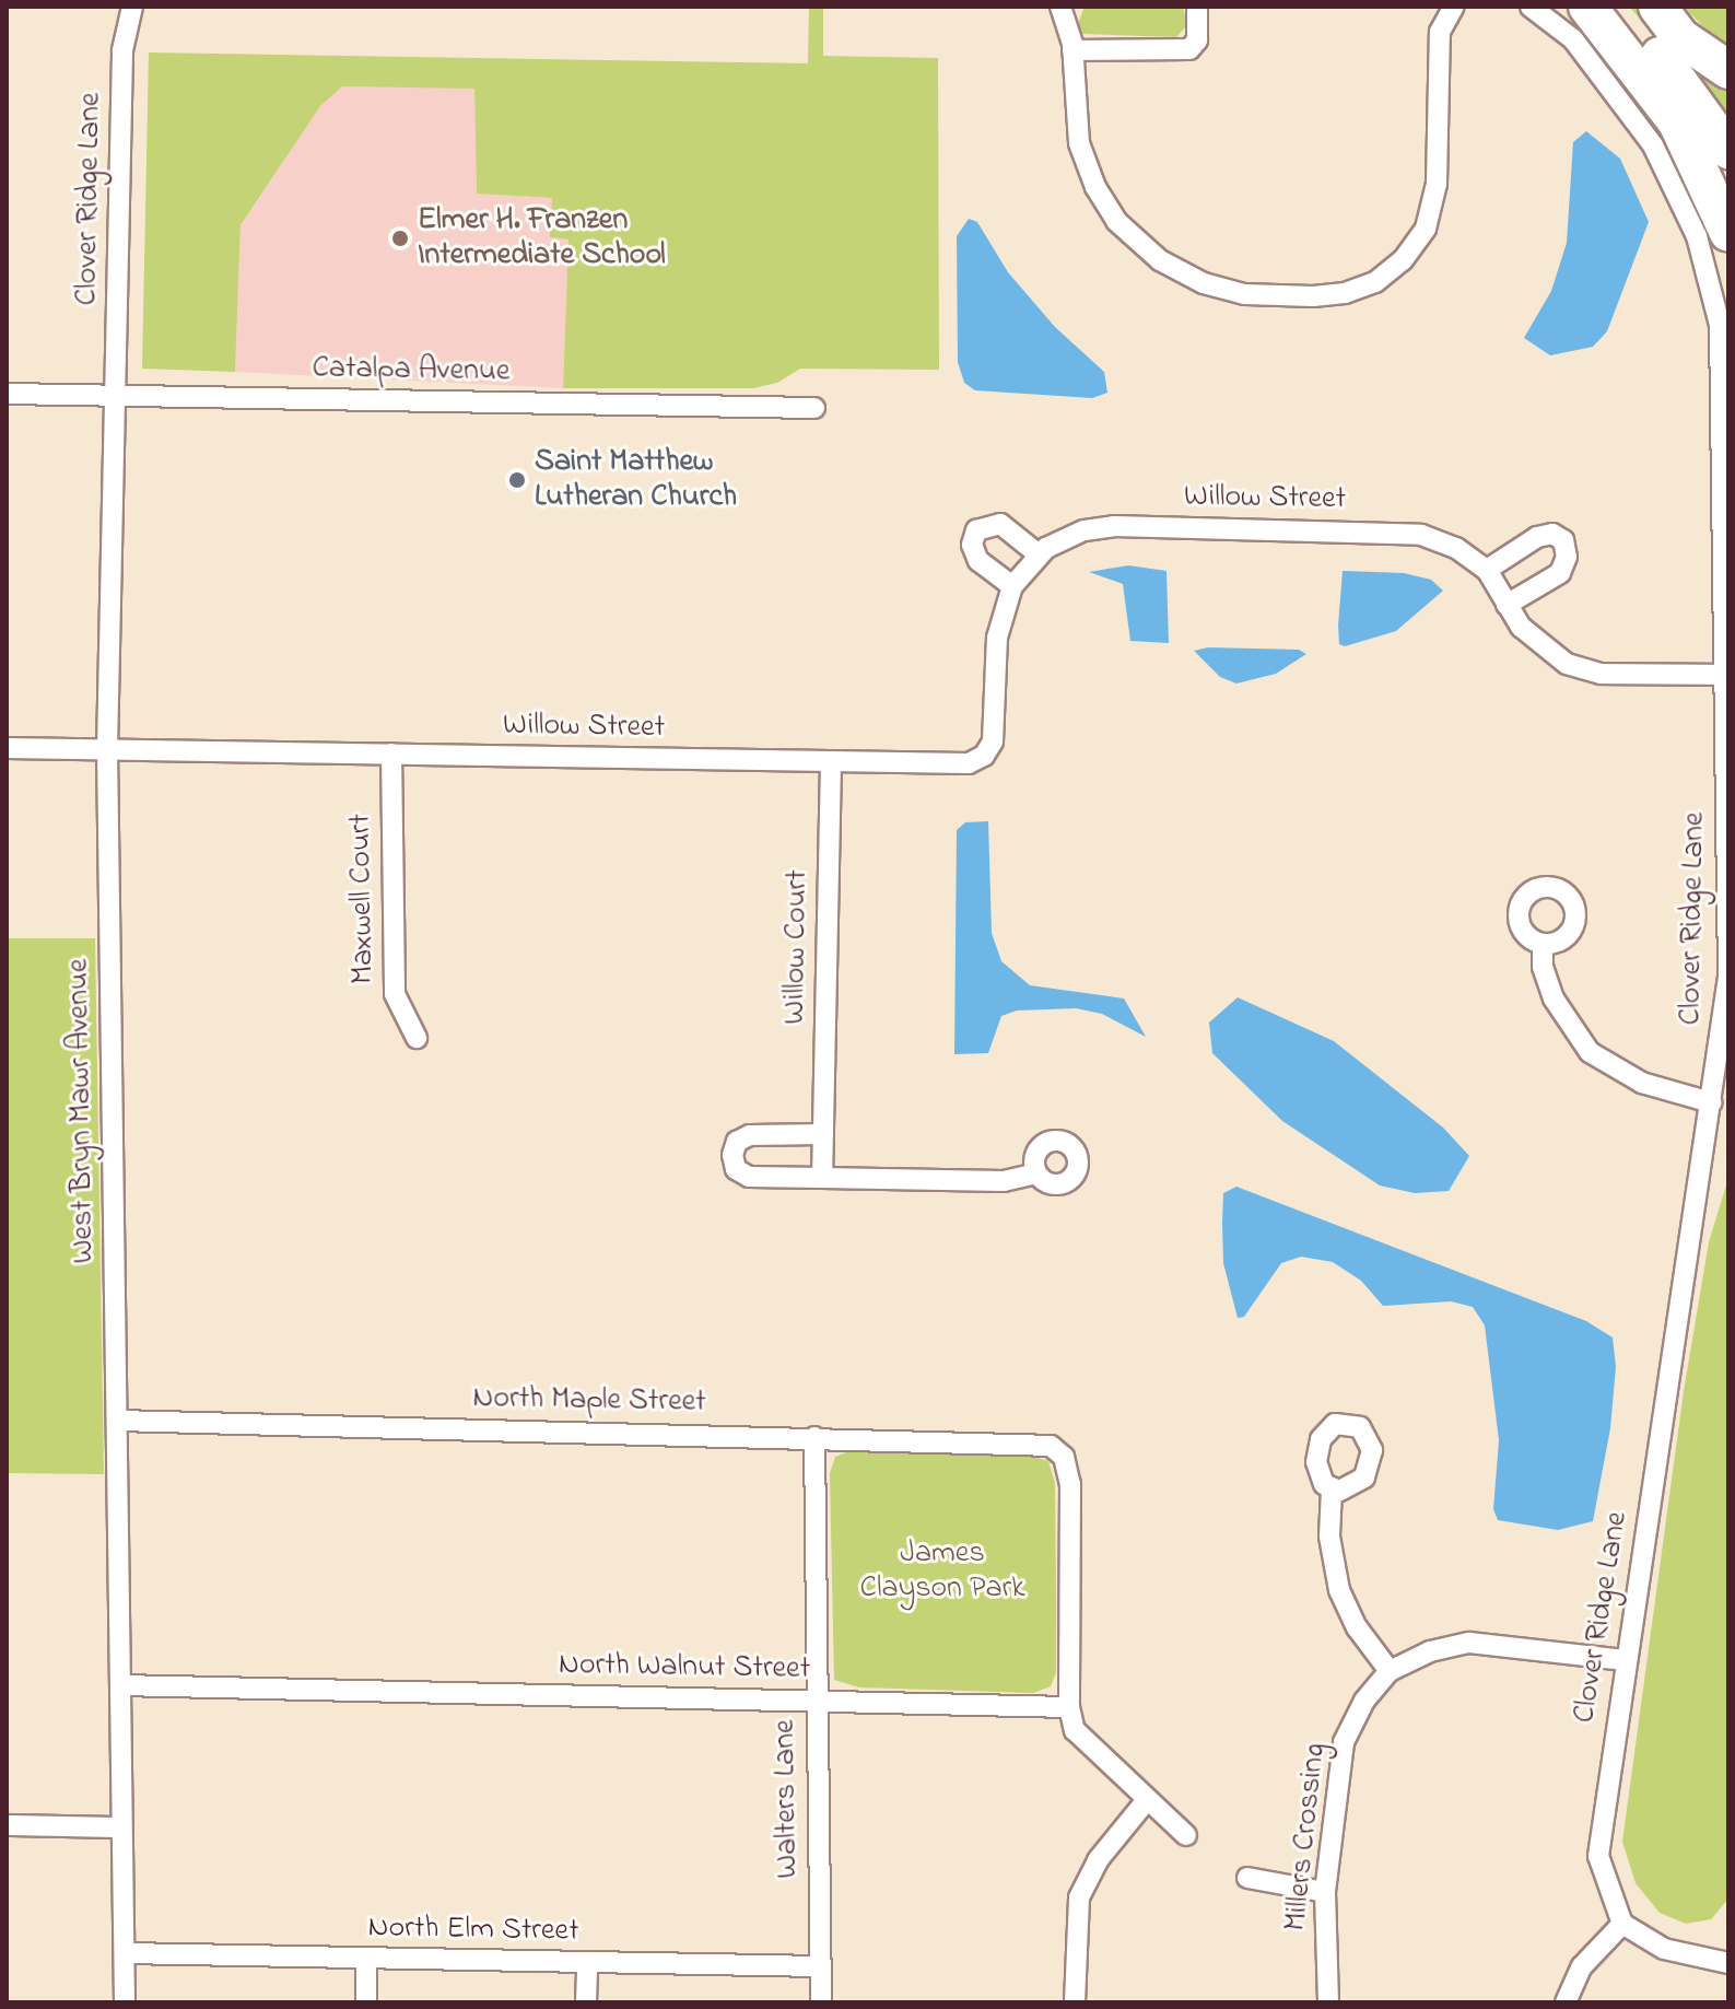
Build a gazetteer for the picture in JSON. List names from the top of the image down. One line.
{"streets":{"street":["Clover Ridge Lane","Catalpa Avenue","Willow Street","Maxwell Court","Willow Court","West Bryn Mawr Avenue","North Maple Street","North Walnut Street","Walters Lane","Millers Crossing","North Elm Street"]},"crossings":[["Clover Ridge Lane","Catalpa Avenue"],["Clover Ridge Lane","Willow Street"],["Clover Ridge Lane","West Bryn Mawr Avenue"],["Clover Ridge Lane","Millers Crossing"],["Catalpa Avenue","West Bryn Mawr Avenue"],["Willow Street","Maxwell Court"],["Willow Street","Willow Court"],["Willow Street","West Bryn Mawr Avenue"],["West Bryn Mawr Avenue","North Maple Street"],["West Bryn Mawr Avenue","North Walnut Street"],["West Bryn Mawr Avenue","North Elm Street"],["North Maple Street","North Walnut Street"],["North Maple Street","Walters Lane"],["North Walnut Street","Walters Lane"],["Walters Lane","North Elm Street"]],"parks":["James Clayson Park"],"places":["Elmer H. Franzen Intermediate School","Saint Matthew Lutheran Church"]}
